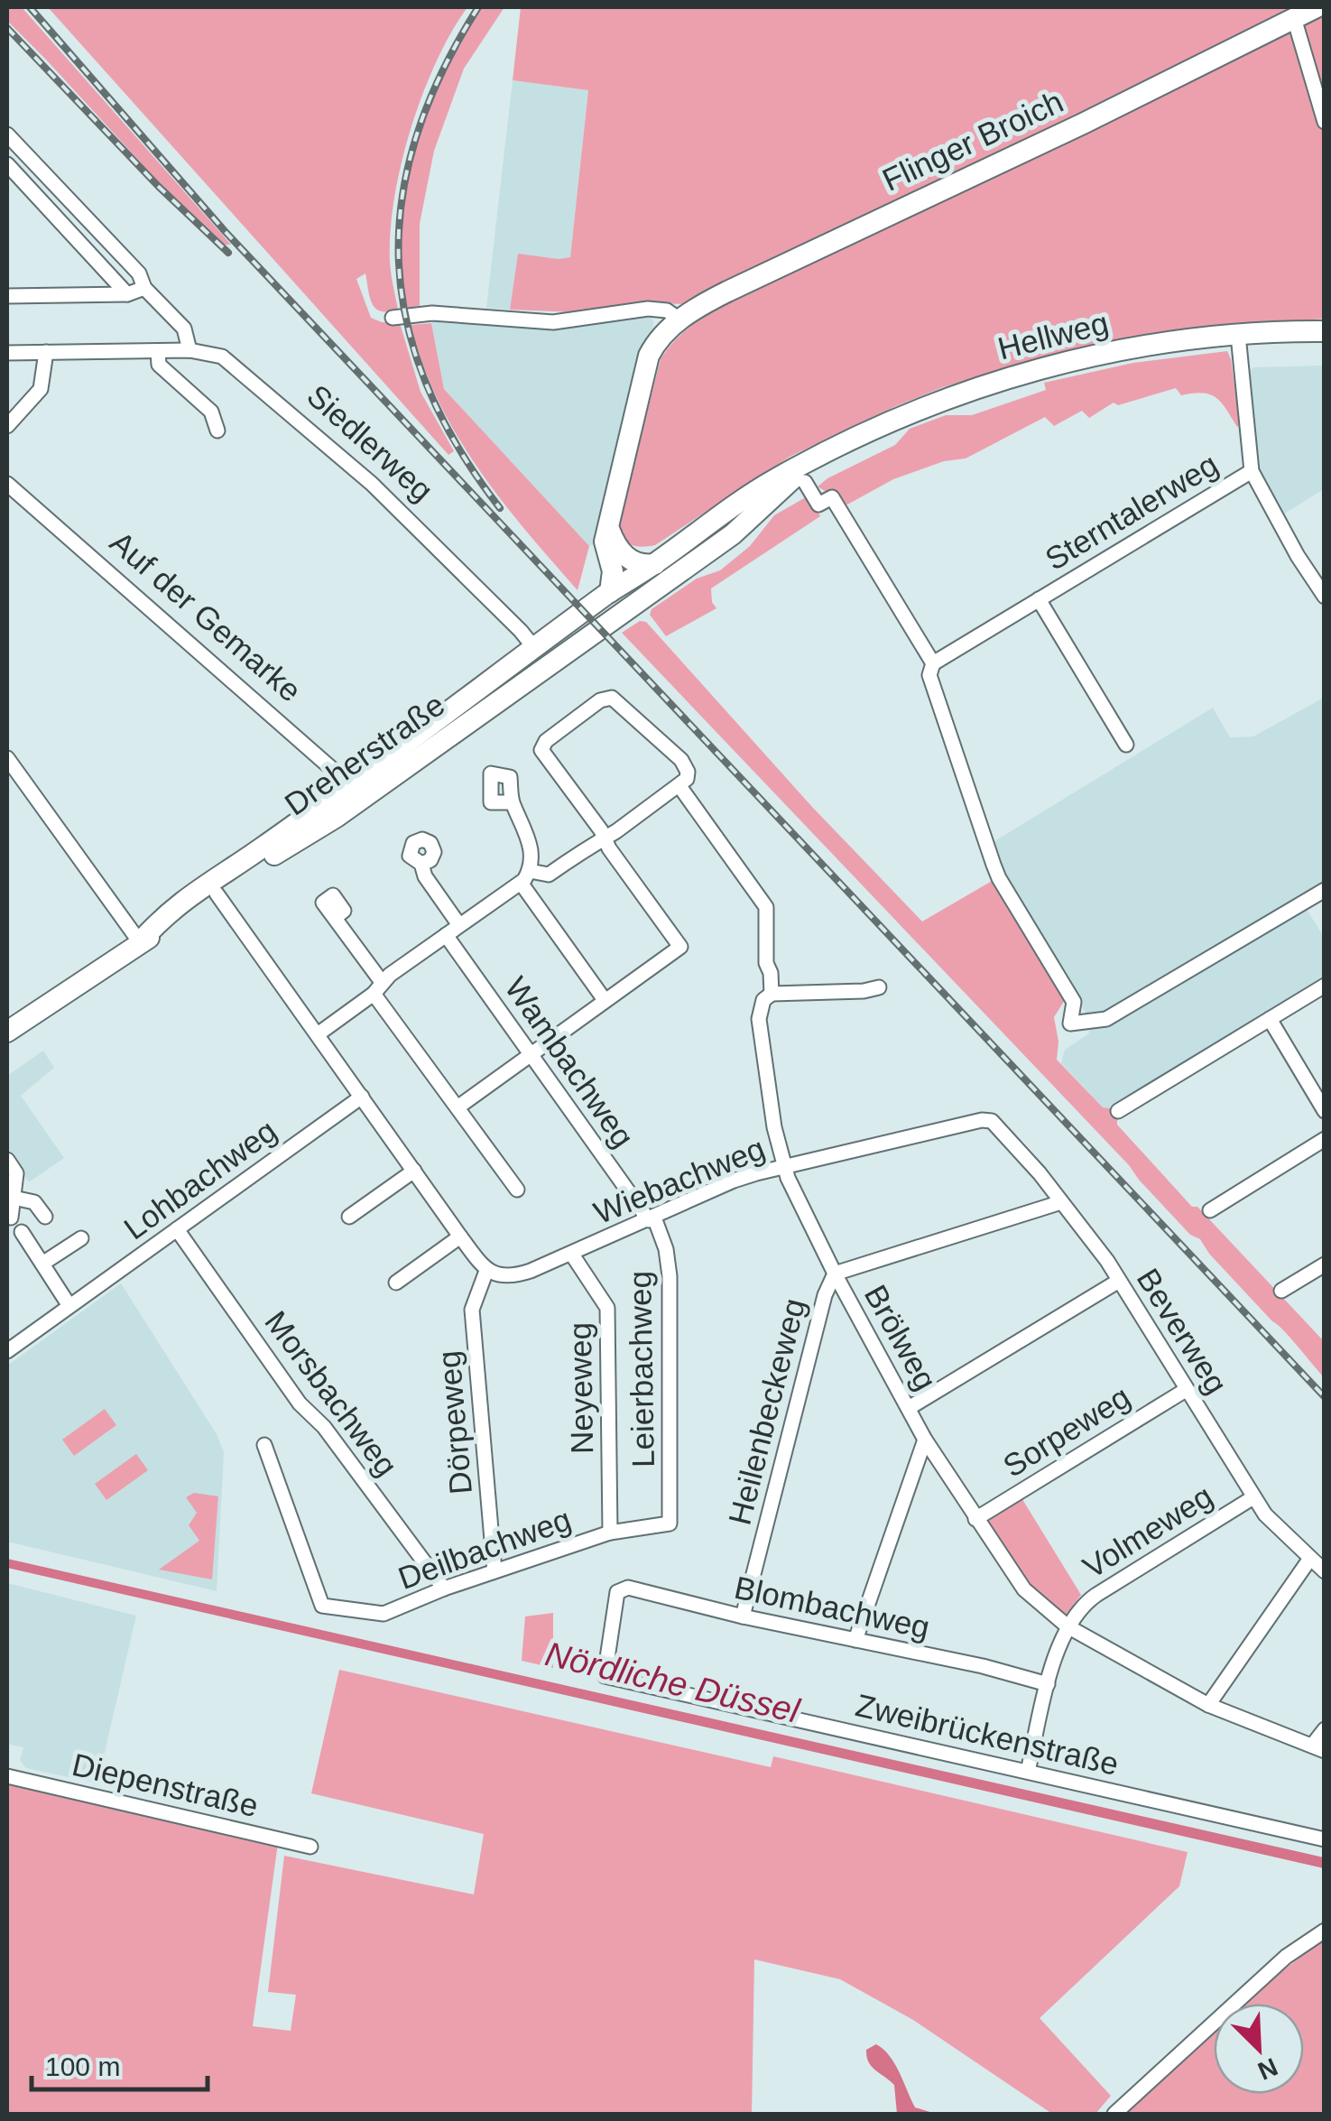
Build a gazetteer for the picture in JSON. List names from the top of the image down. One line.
{"streets":{"main road":["Flinger Broich","Hellweg","Dreherstraße"],"street":["Siedlerweg","Sterntalerweg","Auf der Gemarke","Wambachweg","Lohbachweg","Wiebachweg","Beverweg","Brölweg","Leierbachweg","Neyeweg","Morsbachweg","Heilenbeckeweg","Dörpeweg","Sorpeweg","Volmeweg","Deilbachweg","Blombachweg","Zweibrückenstraße","Diepenstraße"]},"crossings":[["Flinger Broich","Hellweg"],["Hellweg","Siedlerweg"],["Hellweg","Dreherstraße"],["Siedlerweg","Dreherstraße"],["Auf der Gemarke","Dreherstraße"],["Wambachweg","Wiebachweg"],["Wambachweg","Leierbachweg"],["Lohbachweg","Morsbachweg"],["Wiebachweg","Beverweg"],["Wiebachweg","Brölweg"],["Wiebachweg","Leierbachweg"],["Wiebachweg","Neyeweg"],["Wiebachweg","Dörpeweg"],["Beverweg","Sorpeweg"],["Beverweg","Volmeweg"],["Brölweg","Heilenbeckeweg"],["Brölweg","Sorpeweg"],["Brölweg","Volmeweg"],["Leierbachweg","Deilbachweg"],["Neyeweg","Deilbachweg"],["Morsbachweg","Deilbachweg"],["Heilenbeckeweg","Blombachweg"],["Dörpeweg","Deilbachweg"],["Volmeweg","Blombachweg"],["Volmeweg","Zweibrückenstraße"],["Blombachweg","Zweibrückenstraße"]],"water":["Nördliche Düssel"],"scale_bar":"100 m","north":"bottom right"}
